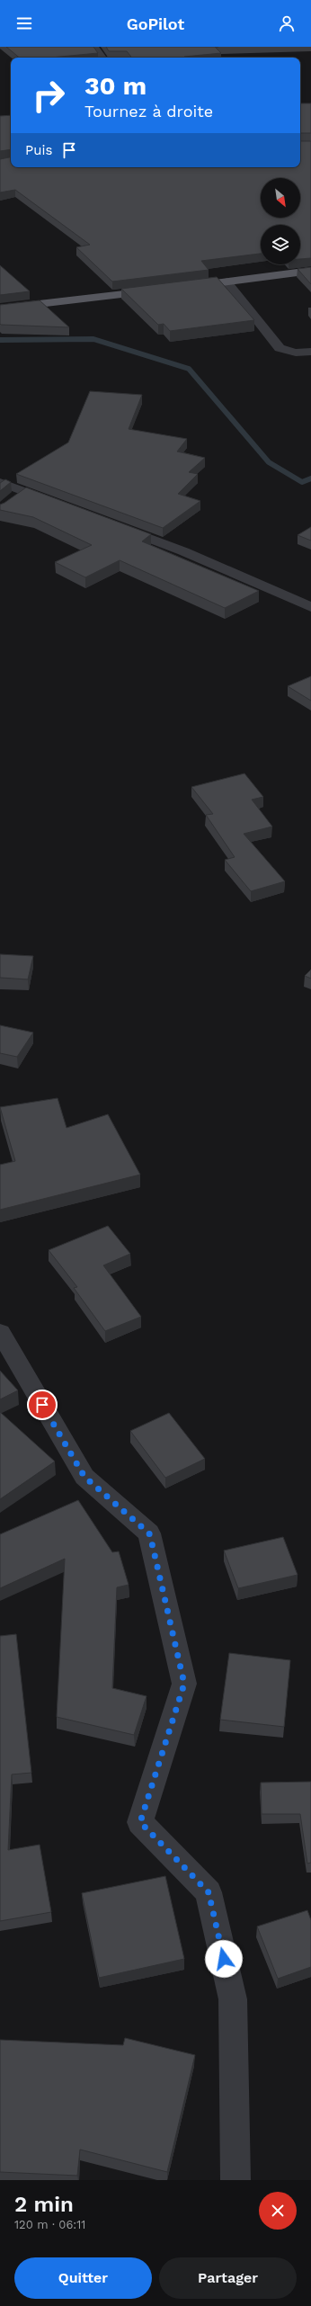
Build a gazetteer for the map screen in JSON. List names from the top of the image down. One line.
{"north":"bottom right","page":{"header":"GoPilot","turn":["30 m","Tournez à droite"],"then":"Puis","heading":["2 min","120 m · 06:11"],"buttons":["Quitter","Partager"]}}
